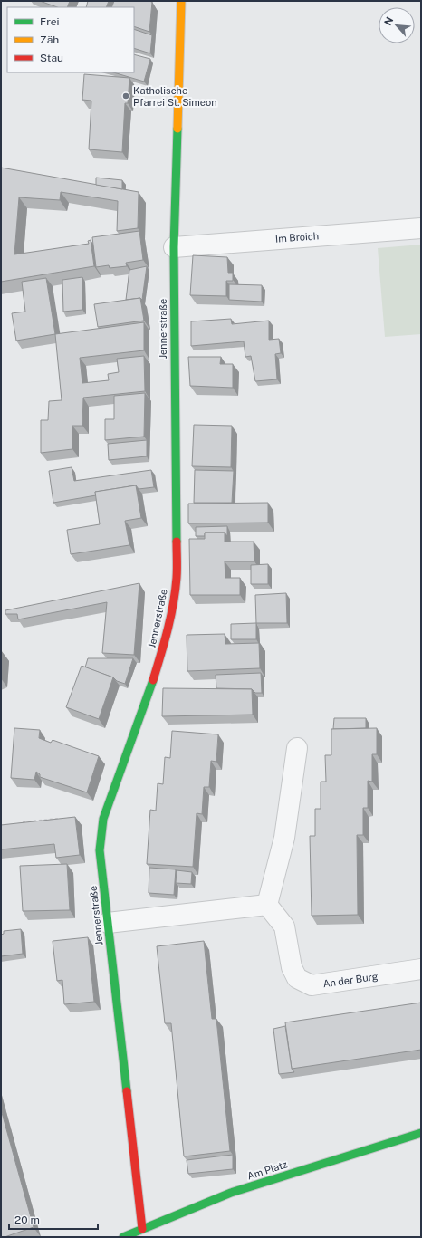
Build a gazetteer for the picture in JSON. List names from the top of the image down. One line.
{"streets":{"street":["Im Broich","Jennerstraße","An der Burg","Am Platz"]},"crossings":[["Im Broich","Jennerstraße"],["Jennerstraße","Am Platz"]],"places":["Katholische Pfarrei St. Simeon"],"legend":["Frei","Zäh","Stau"],"scale_bar":"20 m","north":"top left"}
